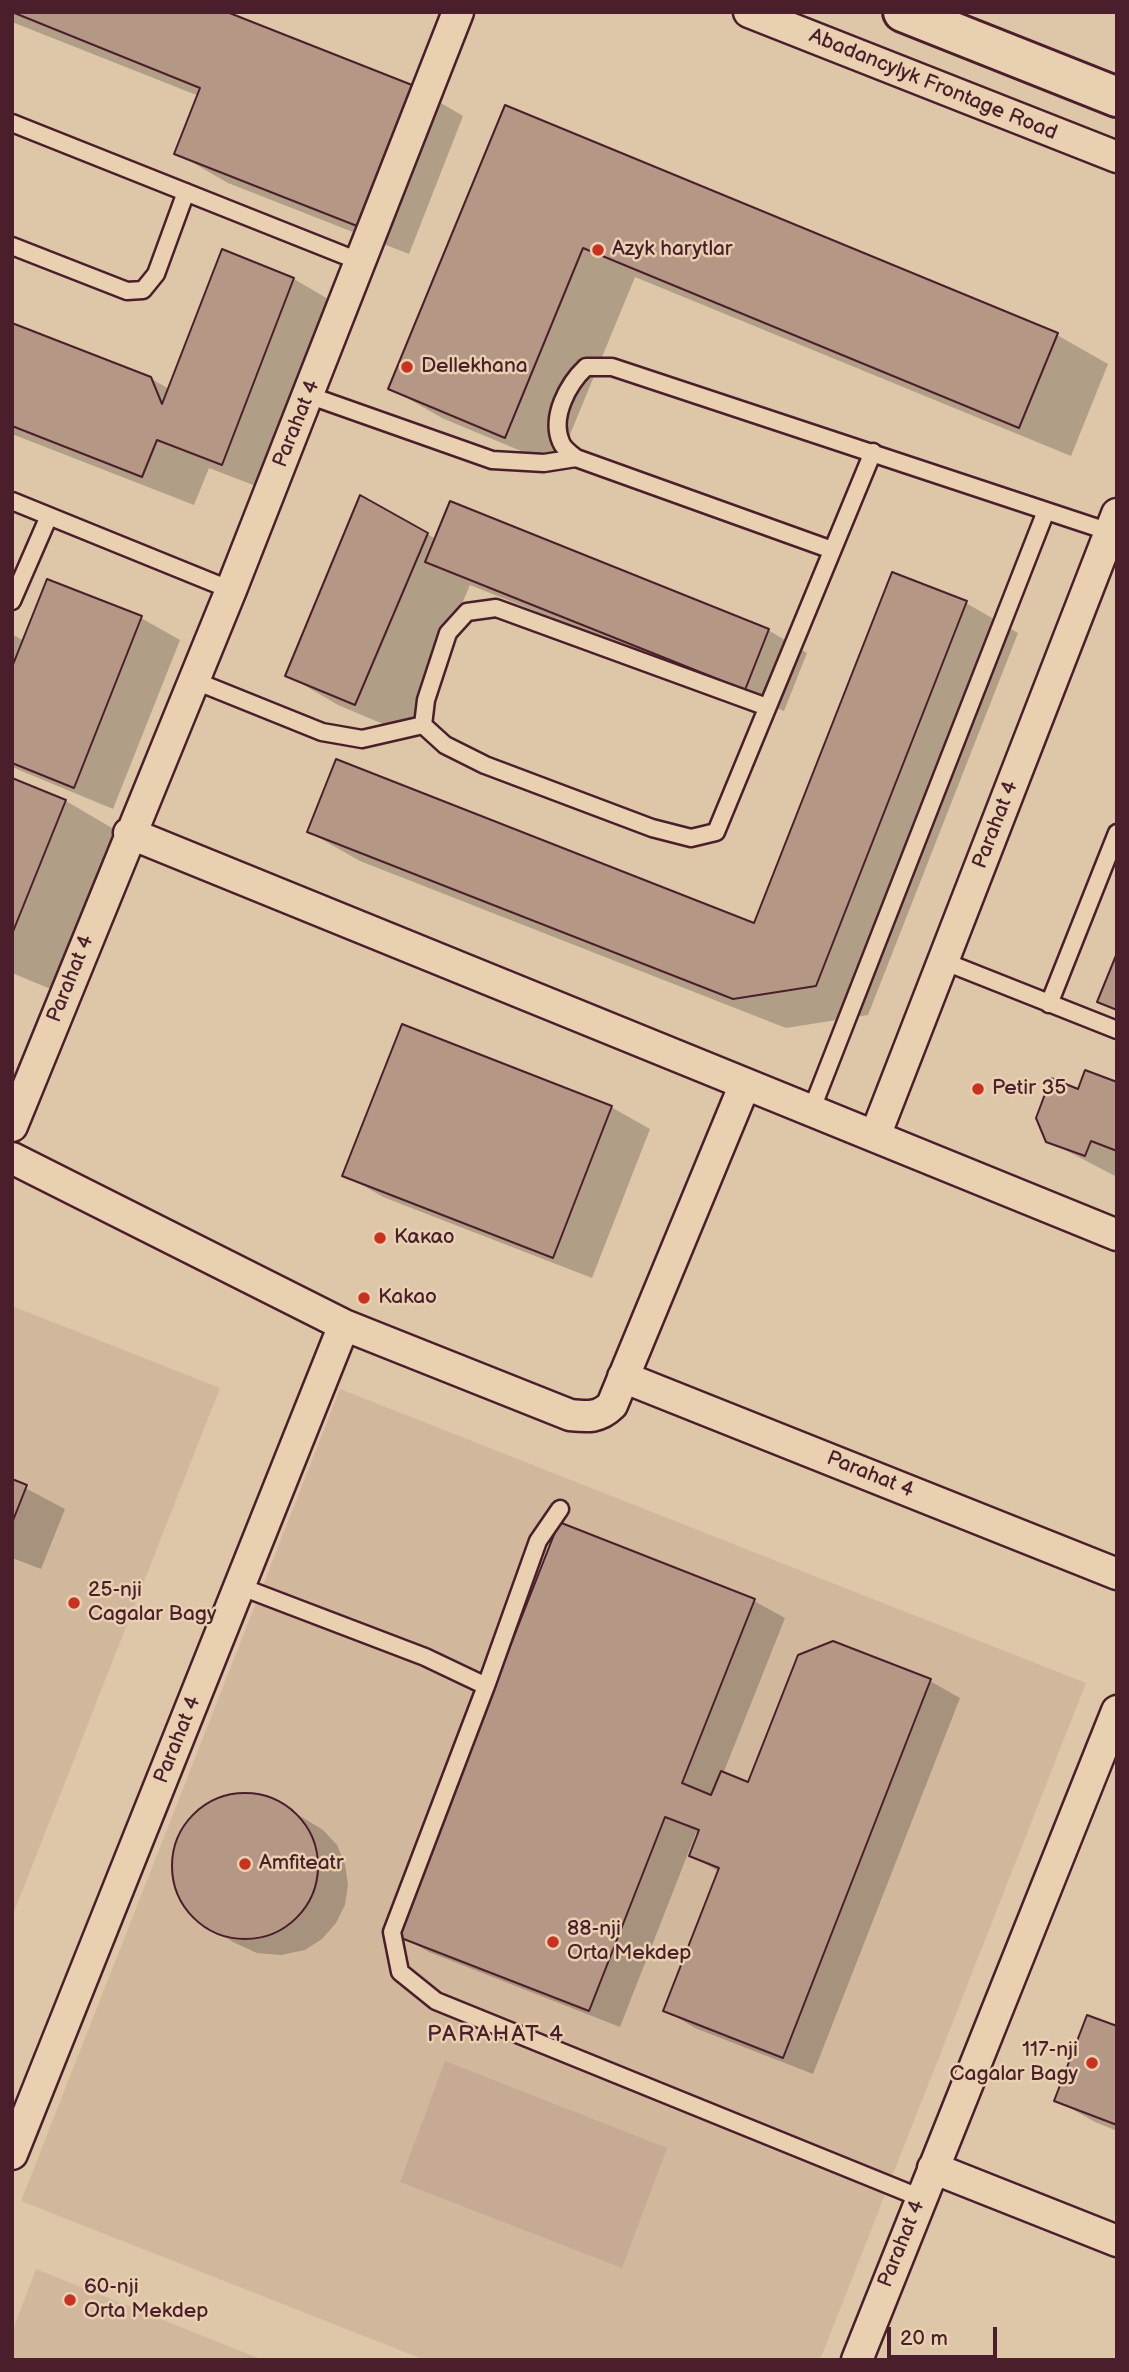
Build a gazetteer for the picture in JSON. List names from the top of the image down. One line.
{"streets":{"street":["Abadancylyk Frontage Road","Parahat 4"]},"districts":["PARAHAT 4"],"places":["Azyk harytlar","Dellekhana","Petir 35","Какао","Kakao","25-nji Cagalar Bagy","Amfiteatr","88-nji Orta Mekdep","117-nji Cagalar Bagy","60-nji Orta Mekdep"],"scale_bar":"20 m"}
